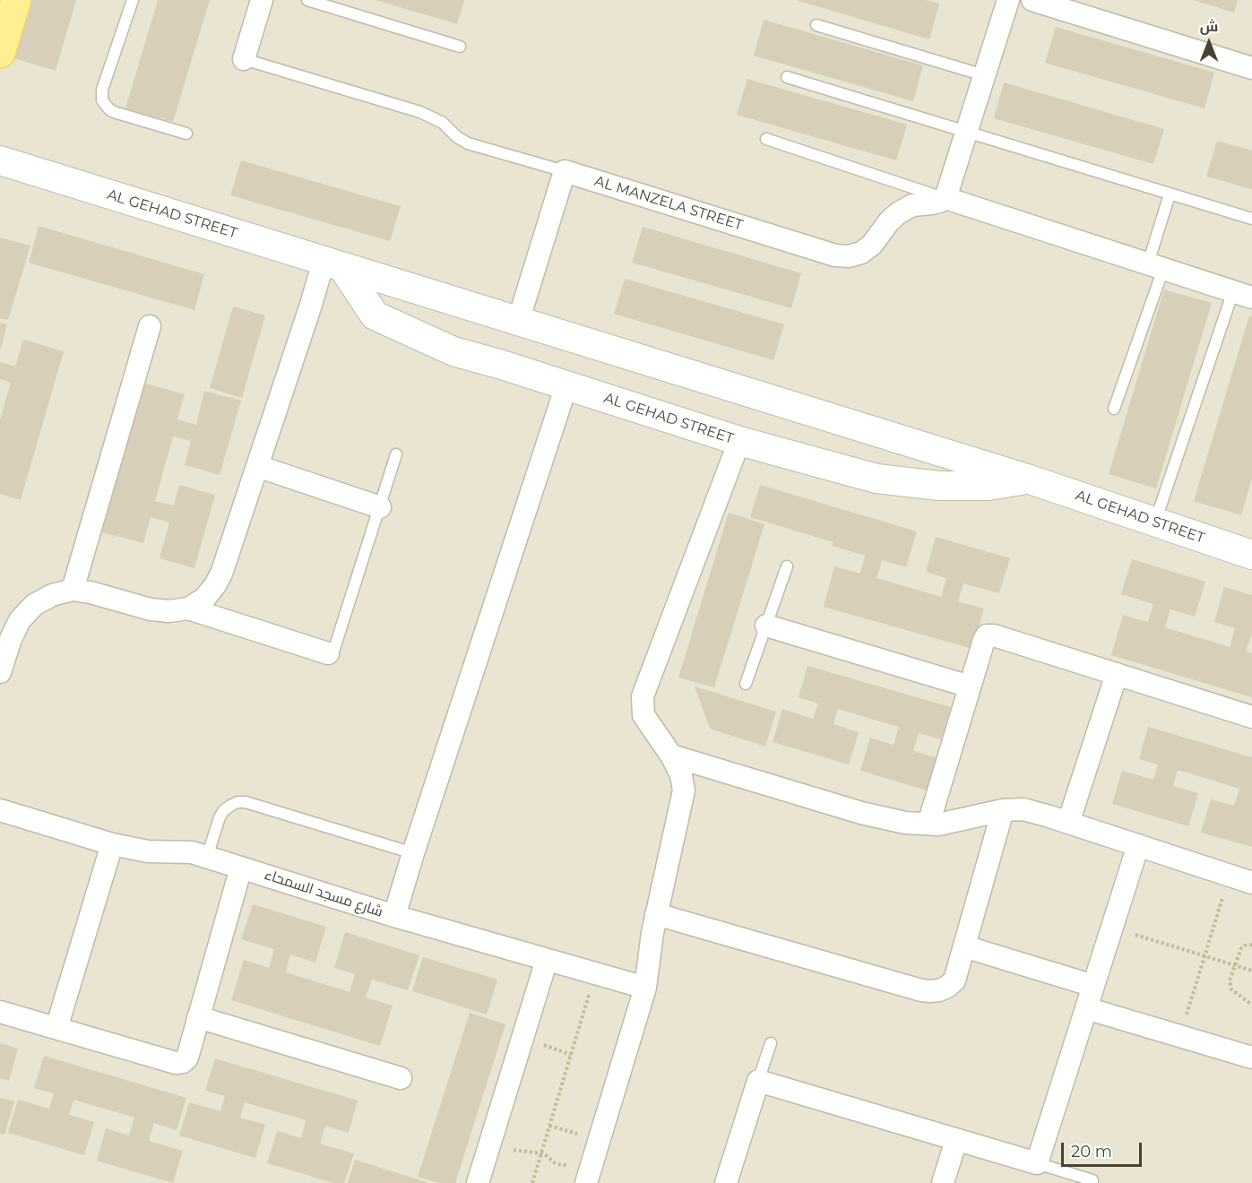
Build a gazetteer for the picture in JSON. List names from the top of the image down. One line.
{"streets":{"street":["AL MANZELA STREET","AL GEHAD STREET","شارع مسجد السمحاء"]},"scale_bar":"20 m","north":"top"}
